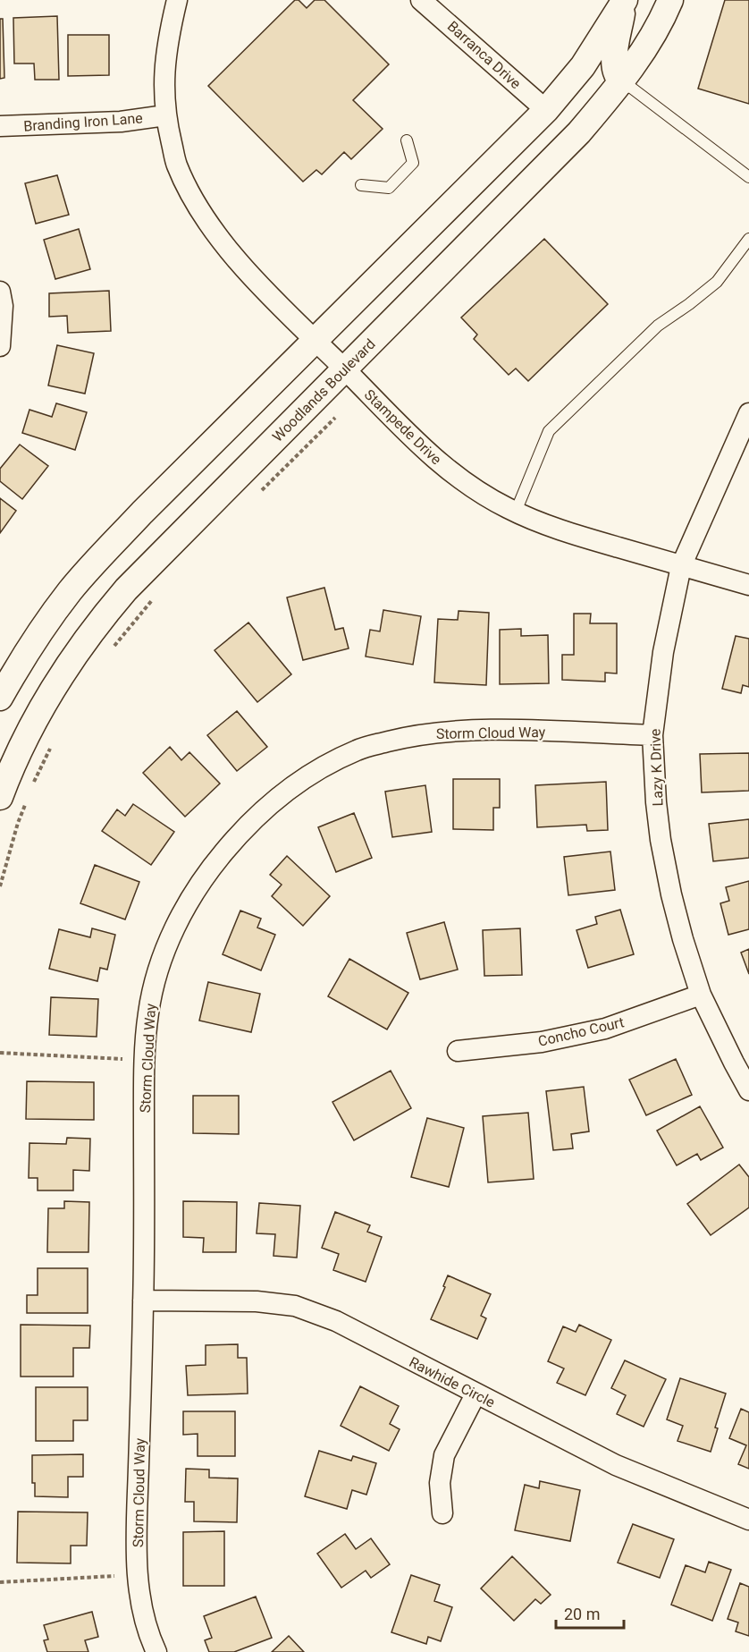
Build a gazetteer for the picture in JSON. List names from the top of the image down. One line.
{"streets":{"street":["Barranca Drive","Branding Iron Lane","Woodlands Boulevard","Stampede Drive","Storm Cloud Way","Lazy K Drive","Concho Court","Rawhide Circle"]},"crossings":[["Branding Iron Lane","Stampede Drive"],["Woodlands Boulevard","Stampede Drive"],["Stampede Drive","Lazy K Drive"],["Storm Cloud Way","Lazy K Drive"],["Storm Cloud Way","Rawhide Circle"],["Lazy K Drive","Concho Court"]],"scale_bar":"20 m"}
